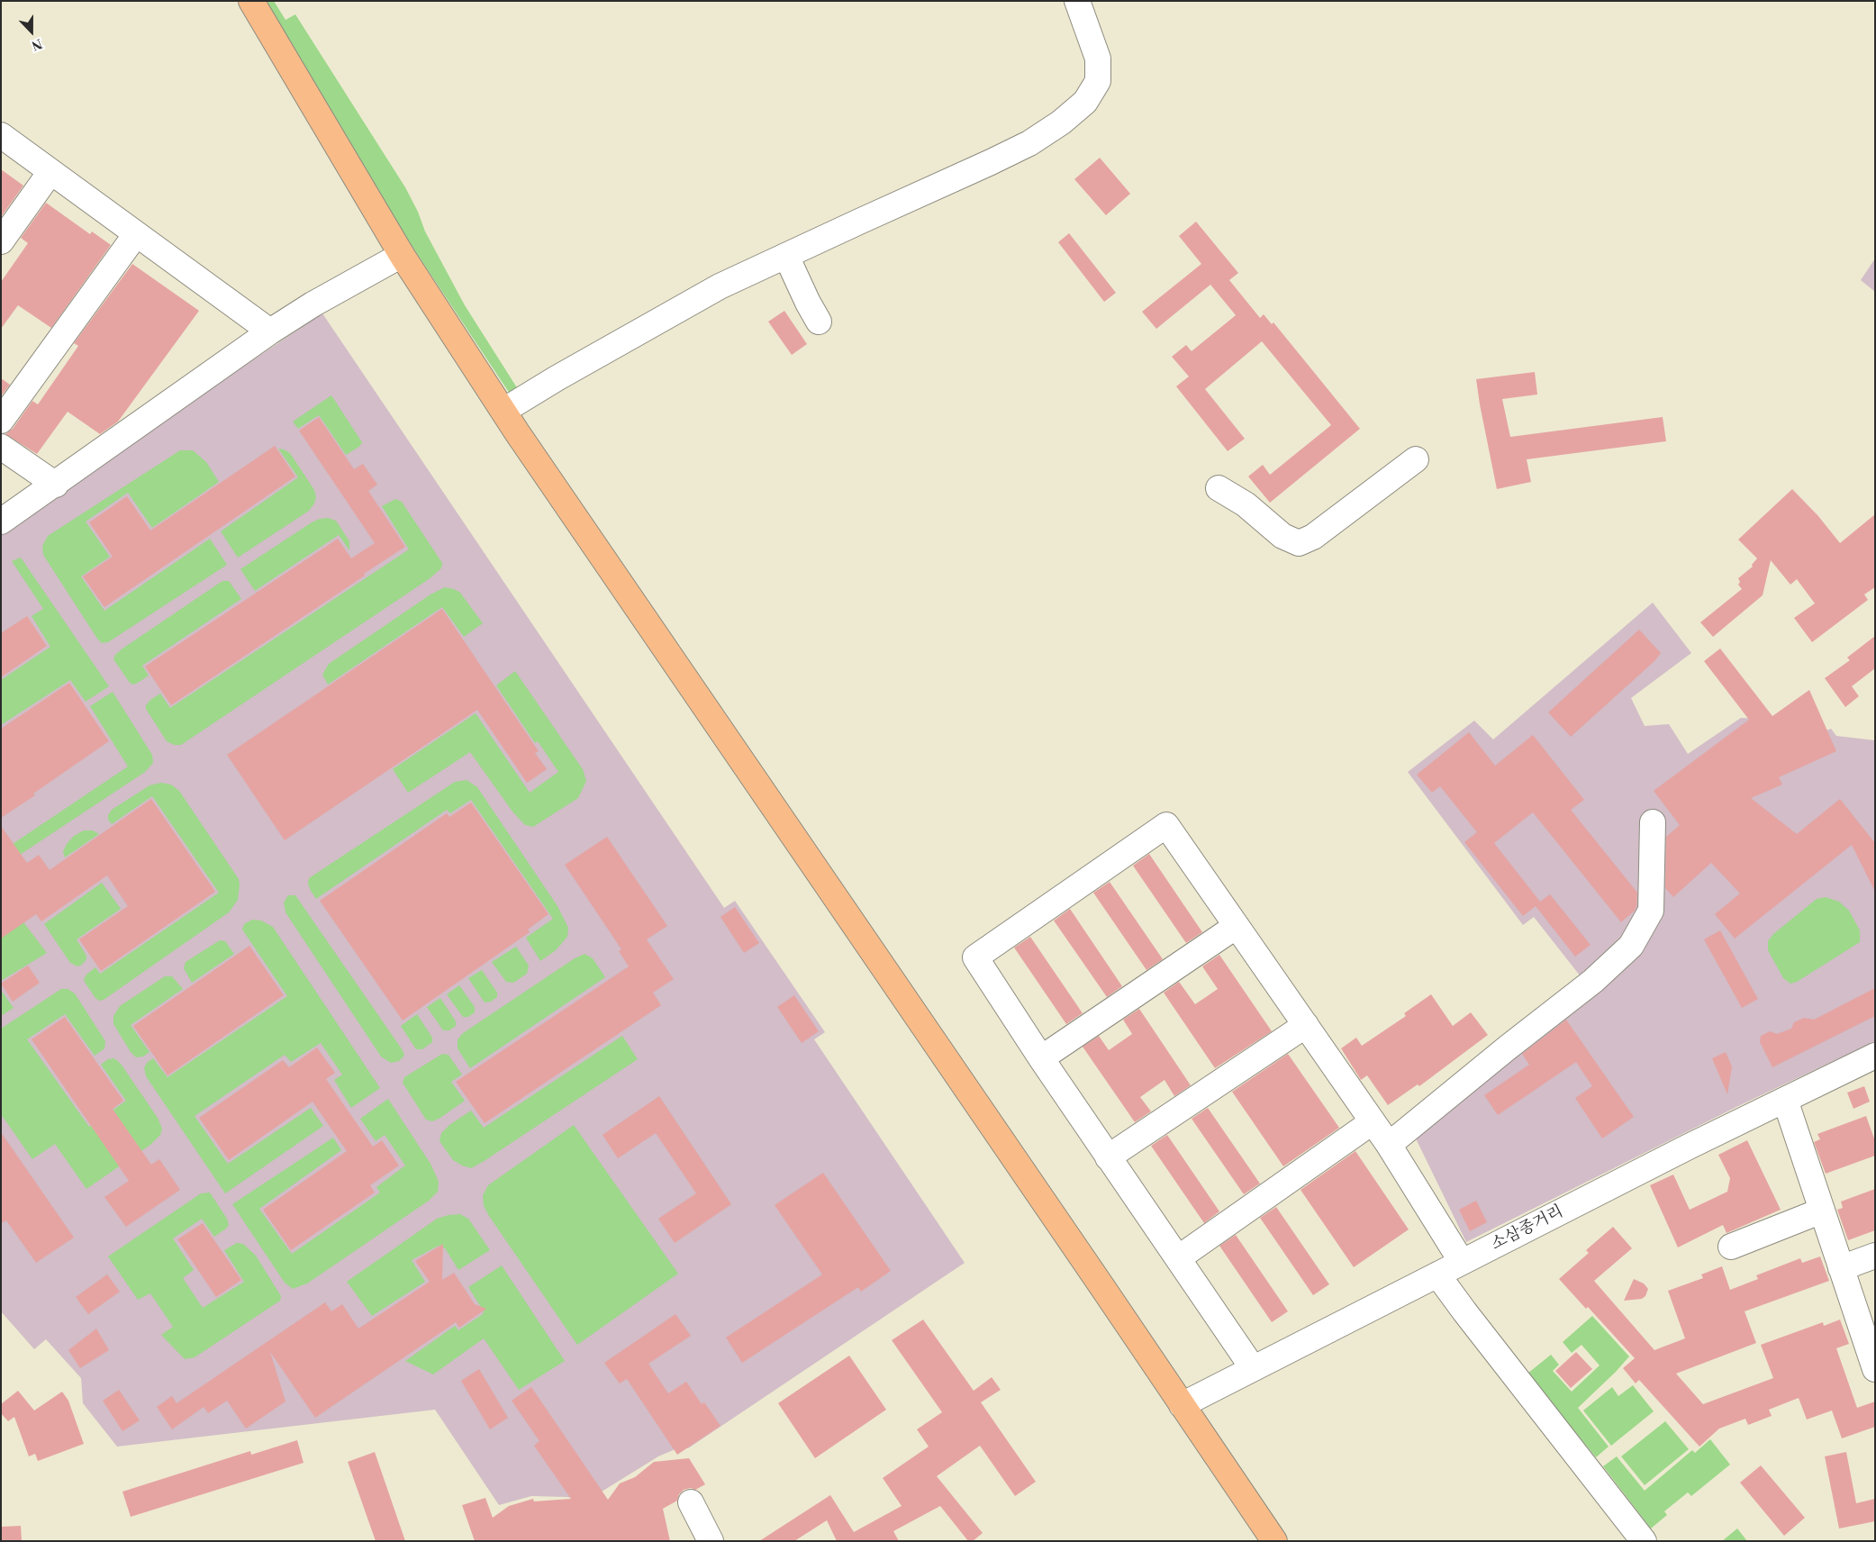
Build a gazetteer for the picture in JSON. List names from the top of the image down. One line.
{"streets":{"street":["소삼종거리"]},"north":"bottom"}
